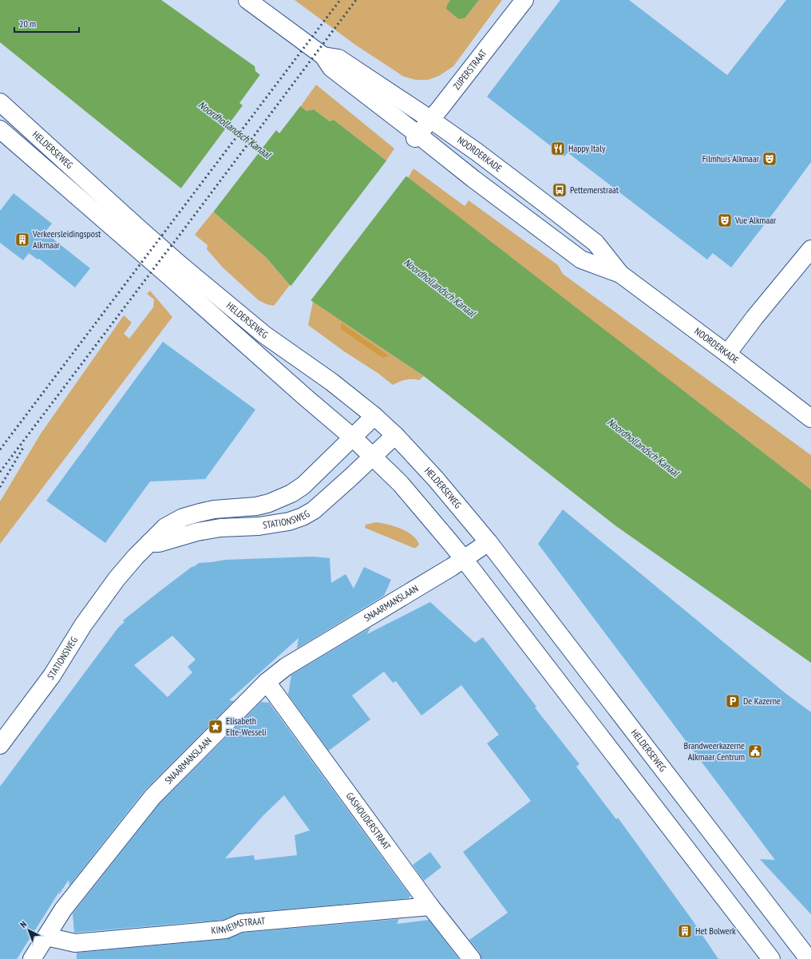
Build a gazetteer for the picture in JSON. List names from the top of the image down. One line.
{"streets":{"main road":["ZIJPERSTRAAT","HELDERSEWEG","NOORDERKADE","STATIONSWEG","SNAARMANSLAAN","GASHOUDERSTRAAT","KINHEIMSTRAAT"]},"crossings":[["ZIJPERSTRAAT","NOORDERKADE"],["HELDERSEWEG","STATIONSWEG"],["SNAARMANSLAAN","GASHOUDERSTRAAT"],["SNAARMANSLAAN","KINHEIMSTRAAT"],["GASHOUDERSTRAAT","KINHEIMSTRAAT"]],"water":["Noordhollandsch Kanaal"],"places":{"restaurant":["Happy Italy"],"theatre":["Filmhuis Alkmaar","Vue Alkmaar"],"bus stop":["Pettemerstraat"],"building":["Verkeersleidingspost Alkmaar","Het Bolwerk"],"parking":["De Kazerne"],"place":["Elisabeth Elte-Wesseli"],"public building":["Brandweerkazerne Alkmaar Centrum"]},"scale_bar":"20 m","north":"top left"}
